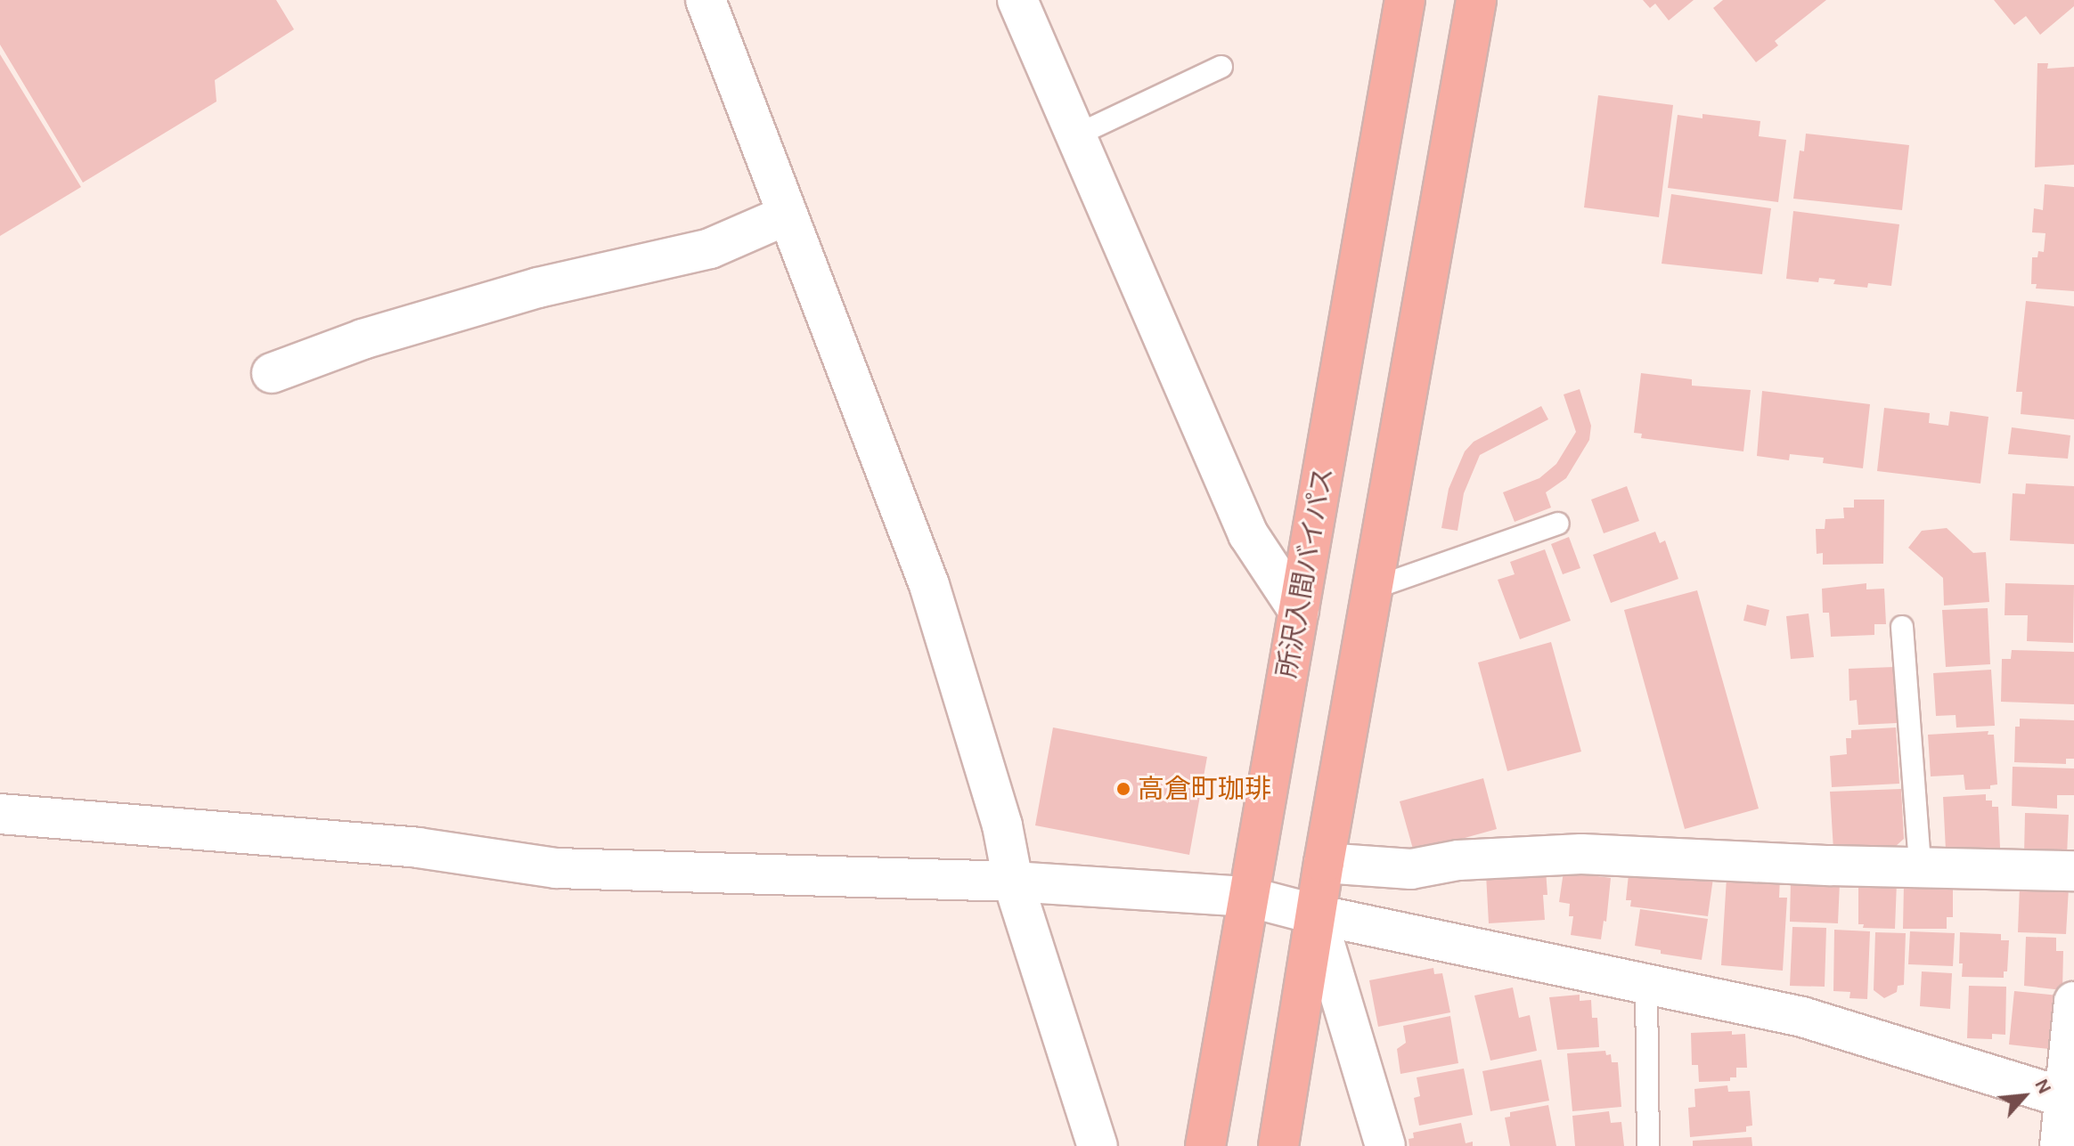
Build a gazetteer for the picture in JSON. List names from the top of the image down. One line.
{"streets":{"highway":["所沢入間バイパス"]},"places":["高倉町珈琲"],"north":"top right"}
